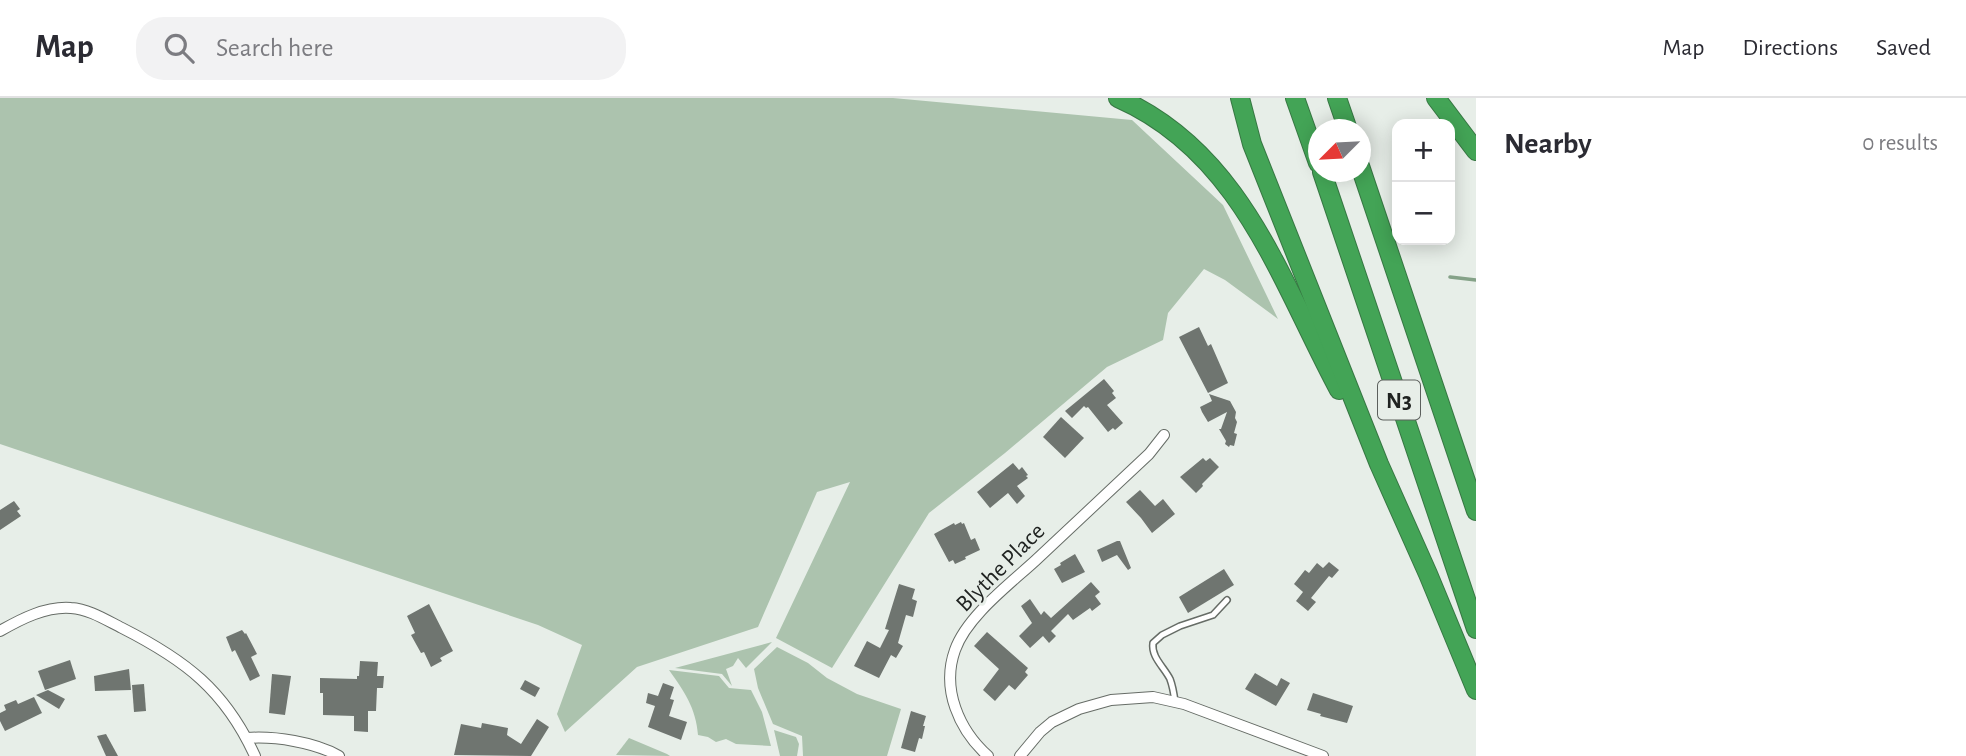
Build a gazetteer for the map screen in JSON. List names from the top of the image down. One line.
{"streets":{"highway":["N3"],"street":["Blythe Place"]},"north":"bottom left","page":{"header":"Map","search":"Search here","nav":["Map","Directions","Saved"],"heading":["Nearby","0 results"],"map_buttons":["+","−"]}}
